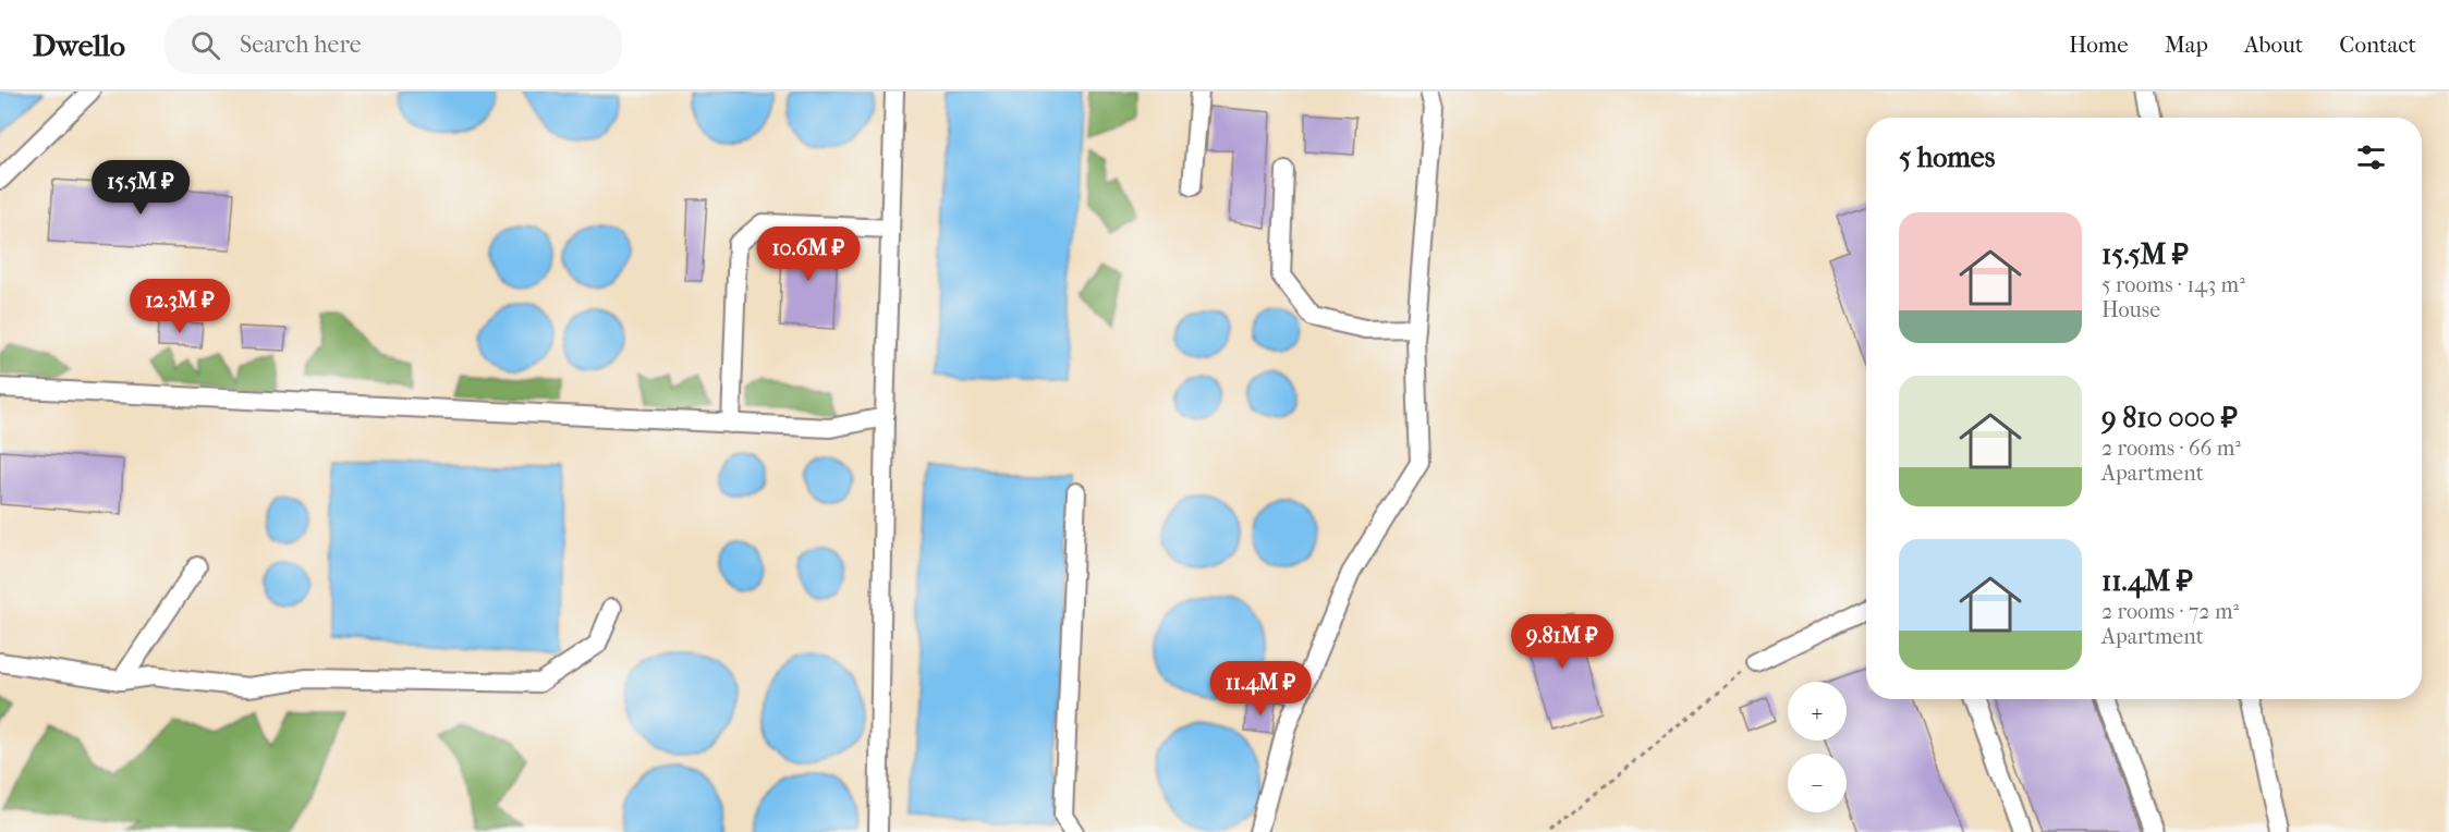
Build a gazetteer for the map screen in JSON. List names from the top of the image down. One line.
{"page":{"header":"Dwello","search":"Search here","nav":["Home","Map","About","Contact"],"heading":"5 homes","price":["15.5M ₽","10.6M ₽","12.3M ₽","9.81M ₽","11.4M ₽"],"list":[{"name":"15.5M ₽","note":"5 rooms · 143 m² · House"},{"name":"9 810 000 ₽","note":"2 rooms · 66 m² · Apartment"},{"name":"11.4M ₽","note":"2 rooms · 72 m² · Apartment"}],"map_buttons":["+","−"]}}
